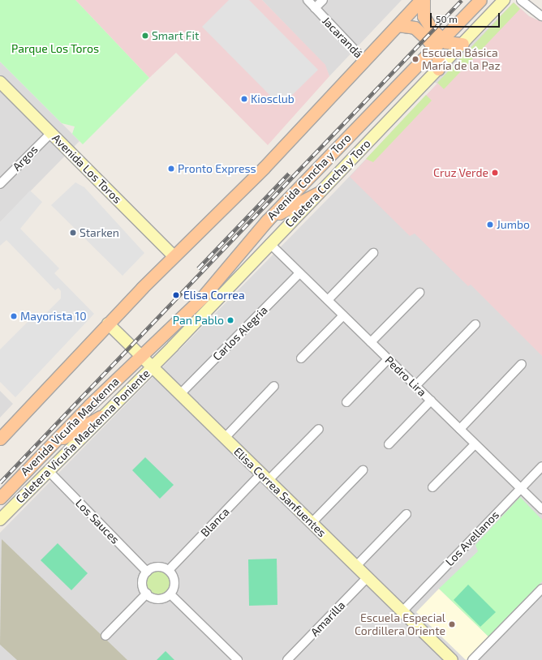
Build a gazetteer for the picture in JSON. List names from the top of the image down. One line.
{"streets":{"main road":["Avenida Concha y Toro","Avenida Vicuña Mackenna"],"street":["Jacarandá","Argos","Avenida Los Toros","Caletera Concha y Toro","Carlos Alegria","Pedro Lira","Caletera Vicuña Mackenna Poniente","Elisa Correa Sanfuentes","Los Sauces","Blanca","Los Avellanos","Amarilla"]},"crossings":[["Argos","Avenida Los Toros"],["Avenida Concha y Toro","Avenida Vicuña Mackenna"],["Avenida Concha y Toro","Elisa Correa Sanfuentes"],["Caletera Concha y Toro","Pedro Lira"],["Caletera Concha y Toro","Caletera Vicuña Mackenna Poniente"],["Caletera Concha y Toro","Elisa Correa Sanfuentes"],["Carlos Alegria","Pedro Lira"],["Carlos Alegria","Elisa Correa Sanfuentes"],["Pedro Lira","Los Avellanos"],["Avenida Vicuña Mackenna","Elisa Correa Sanfuentes"],["Caletera Vicuña Mackenna Poniente","Elisa Correa Sanfuentes"],["Caletera Vicuña Mackenna Poniente","Los Sauces"],["Elisa Correa Sanfuentes","Blanca"],["Elisa Correa Sanfuentes","Los Avellanos"],["Elisa Correa Sanfuentes","Amarilla"],["Los Sauces","Blanca"]],"parks":["Parque Los Toros"],"places":["Smart Fit","Escuela Básica María de la Paz","Kiosclub","Pronto Express","Cruz Verde","Jumbo","Starken","Elisa Correa","Mayorista 10","Pan Pablo","Escuela Especial Cordillera Oriente"],"scale_bar":"50 m"}
